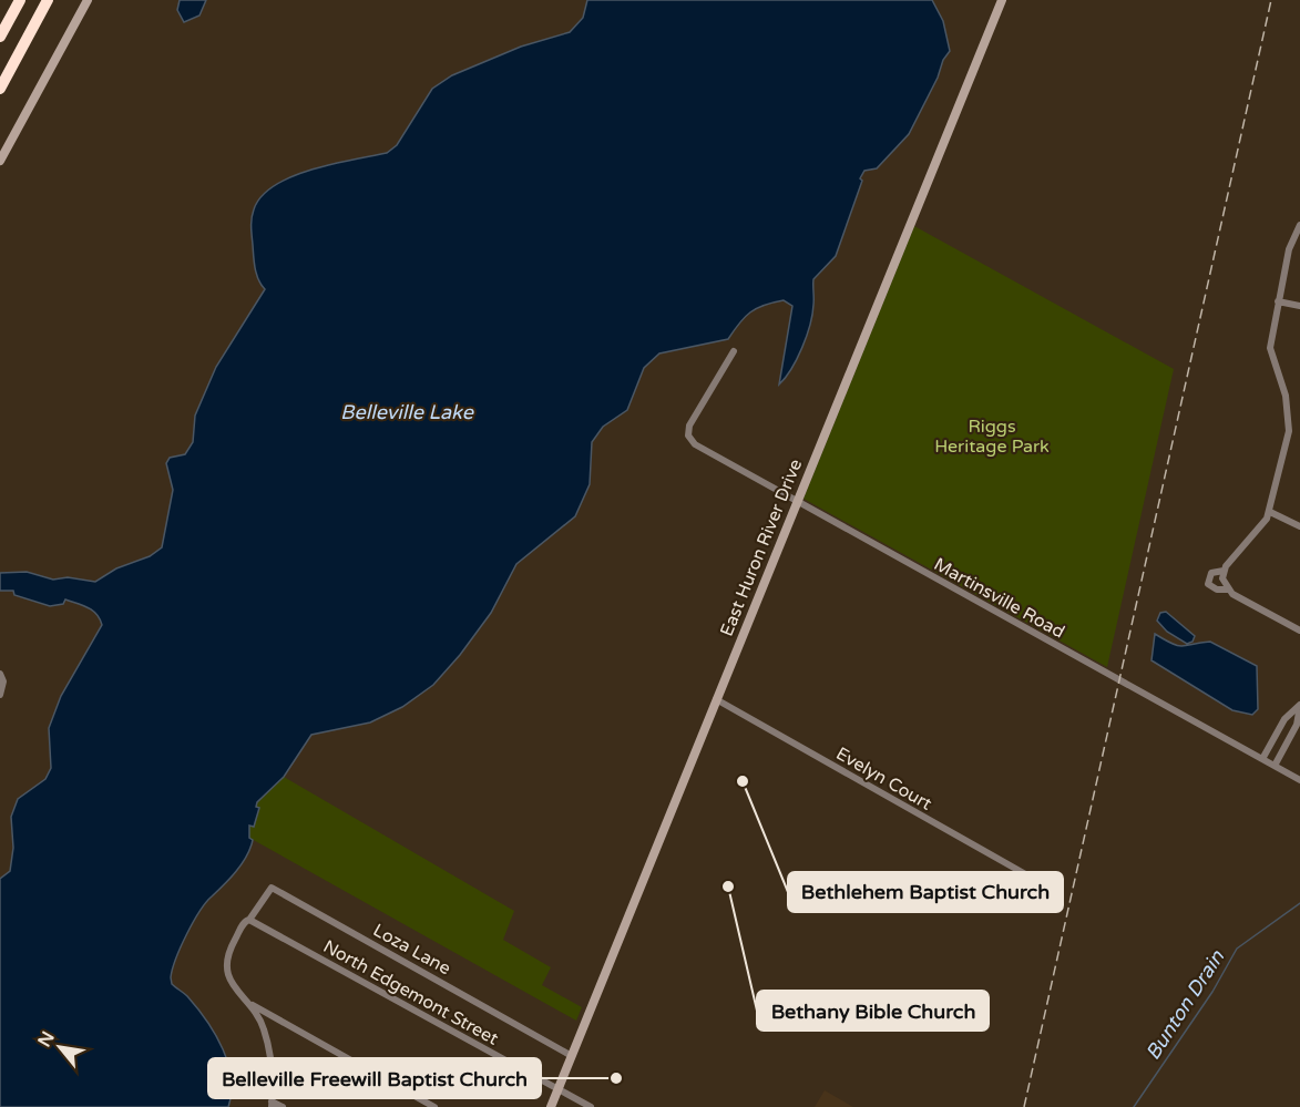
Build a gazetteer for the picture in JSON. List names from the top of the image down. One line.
{"streets":{"main road":["East Huron River Drive"],"street":["Martinsville Road","Evelyn Court","Loza Lane","North Edgemont Street"]},"crossings":[["East Huron River Drive","Martinsville Road"],["East Huron River Drive","Evelyn Court"],["East Huron River Drive","Loza Lane"],["East Huron River Drive","North Edgemont Street"],["Loza Lane","North Edgemont Street"]],"water":["Belleville Lake","Bunton Drain"],"parks":["Riggs Heritage Park"],"places":["Bethlehem Baptist Church","Bethany Bible Church","Belleville Freewill Baptist Church"],"north":"top left"}
